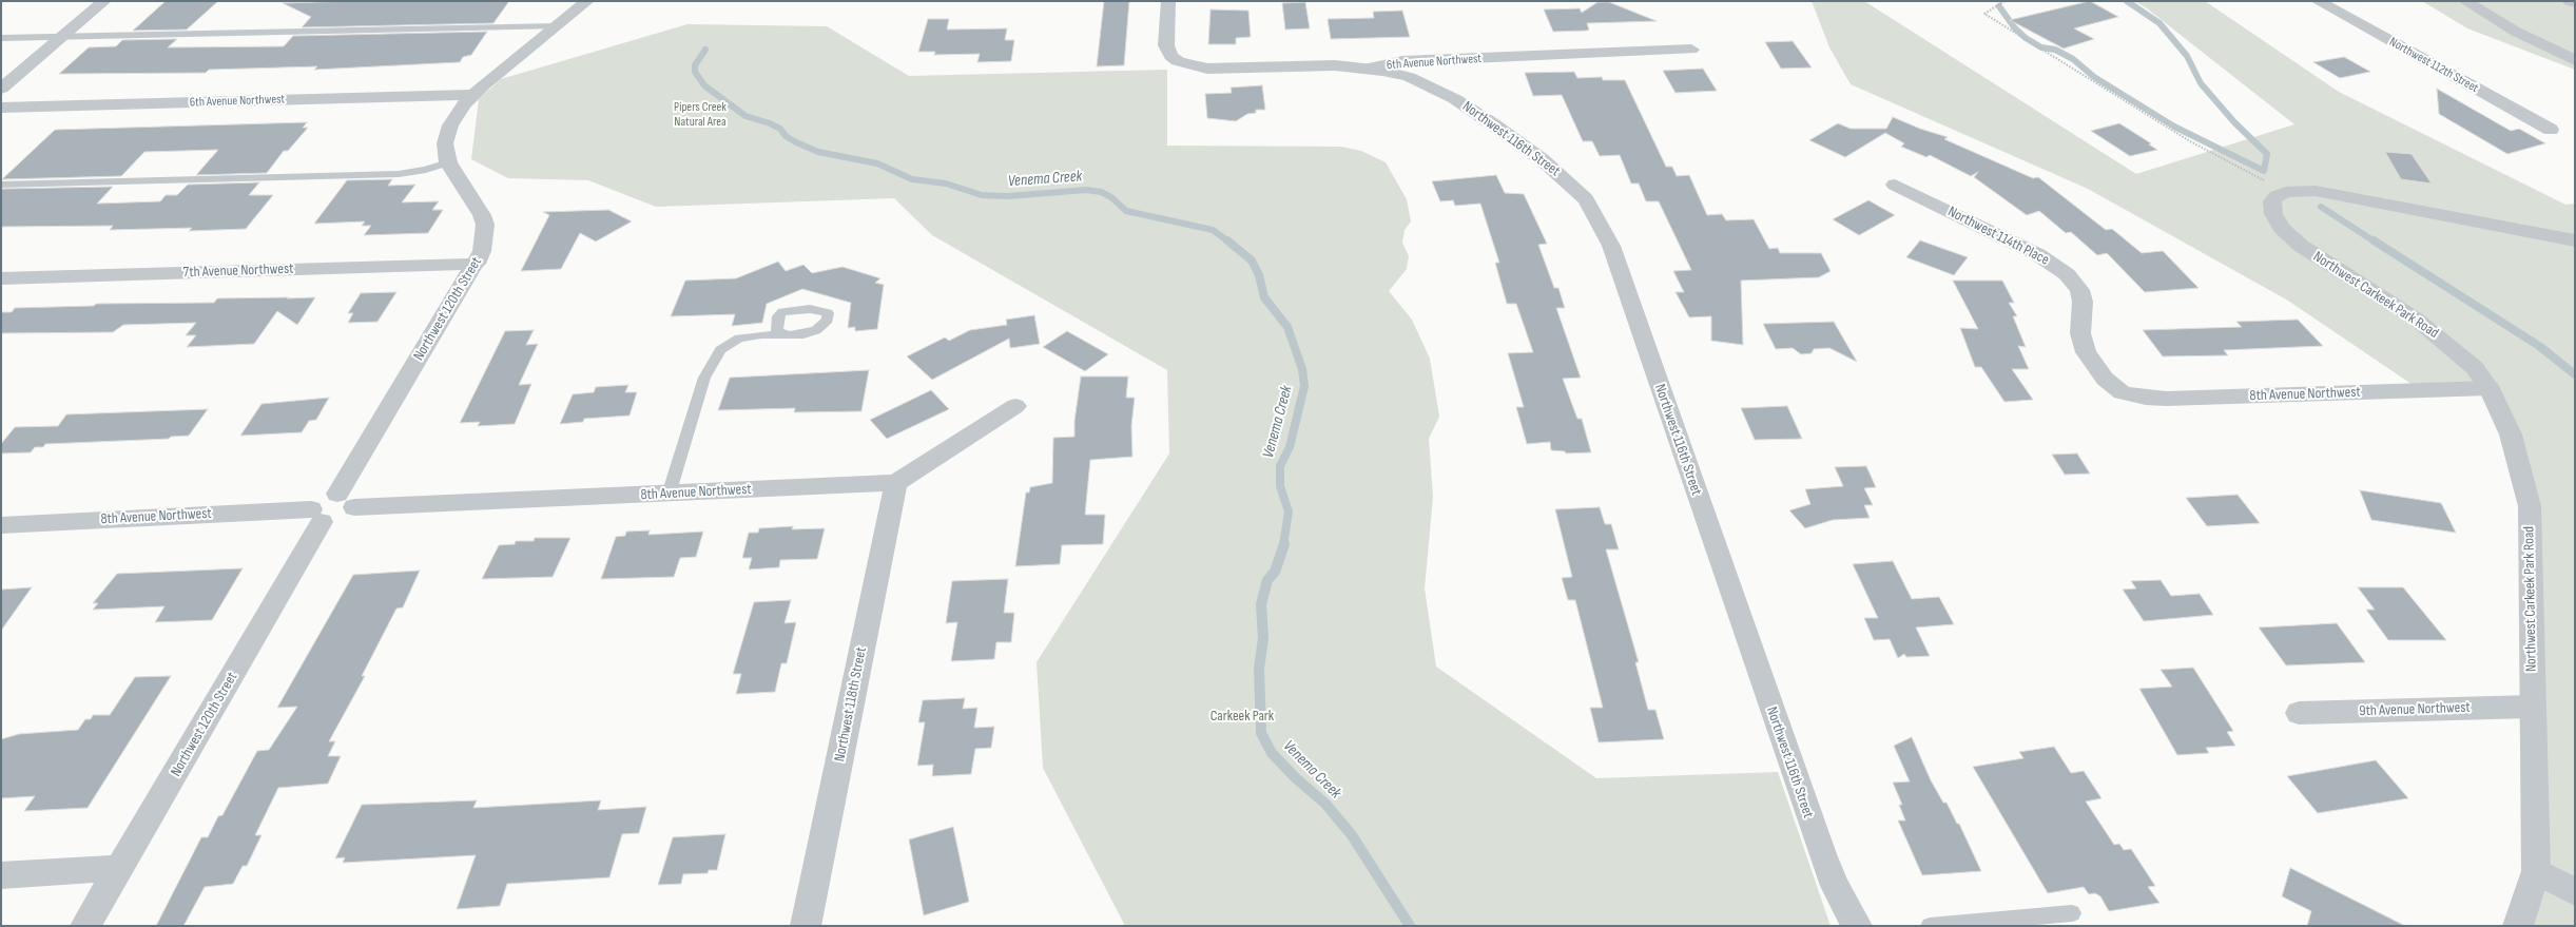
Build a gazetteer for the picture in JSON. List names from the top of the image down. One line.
{"streets":{"street":["6th Avenue Northwest","Northwest 112th Street","Northwest 116th Street","Northwest 114th Place","7th Avenue Northwest","Northwest Carkeek Park Road","Northwest 120th Street","8th Avenue Northwest","Northwest 118th Street","9th Avenue Northwest"]},"crossings":[["6th Avenue Northwest","Northwest 116th Street"],["6th Avenue Northwest","Northwest 120th Street"],["Northwest 114th Place","8th Avenue Northwest"],["7th Avenue Northwest","Northwest 120th Street"],["Northwest Carkeek Park Road","8th Avenue Northwest"],["Northwest Carkeek Park Road","9th Avenue Northwest"],["Northwest 120th Street","8th Avenue Northwest"],["8th Avenue Northwest","Northwest 118th Street"]],"water":["Venema Creek"],"parks":["Pipers Creek Natural Area","Carkeek Park"]}
